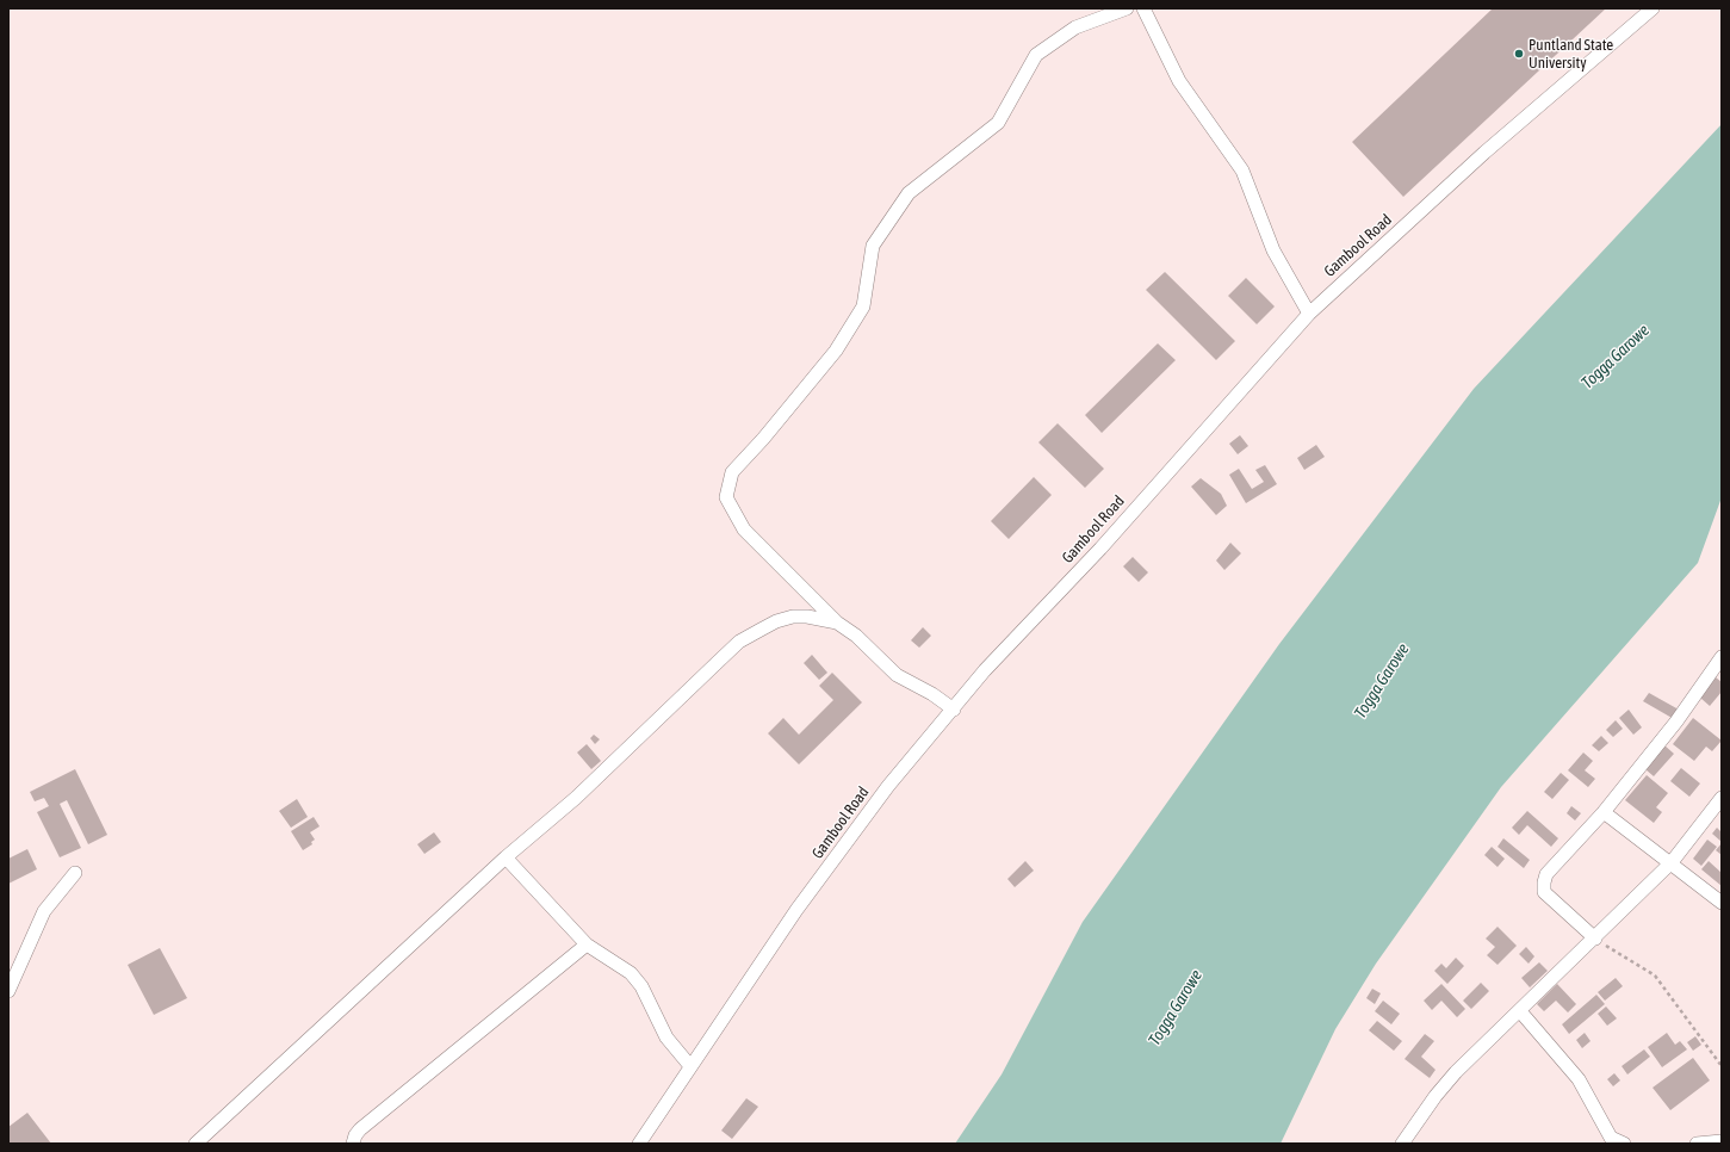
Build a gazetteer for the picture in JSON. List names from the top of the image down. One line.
{"streets":{"street":["Gambool Road"]},"water":["Togga Garowe"],"places":["Puntland State University"]}
